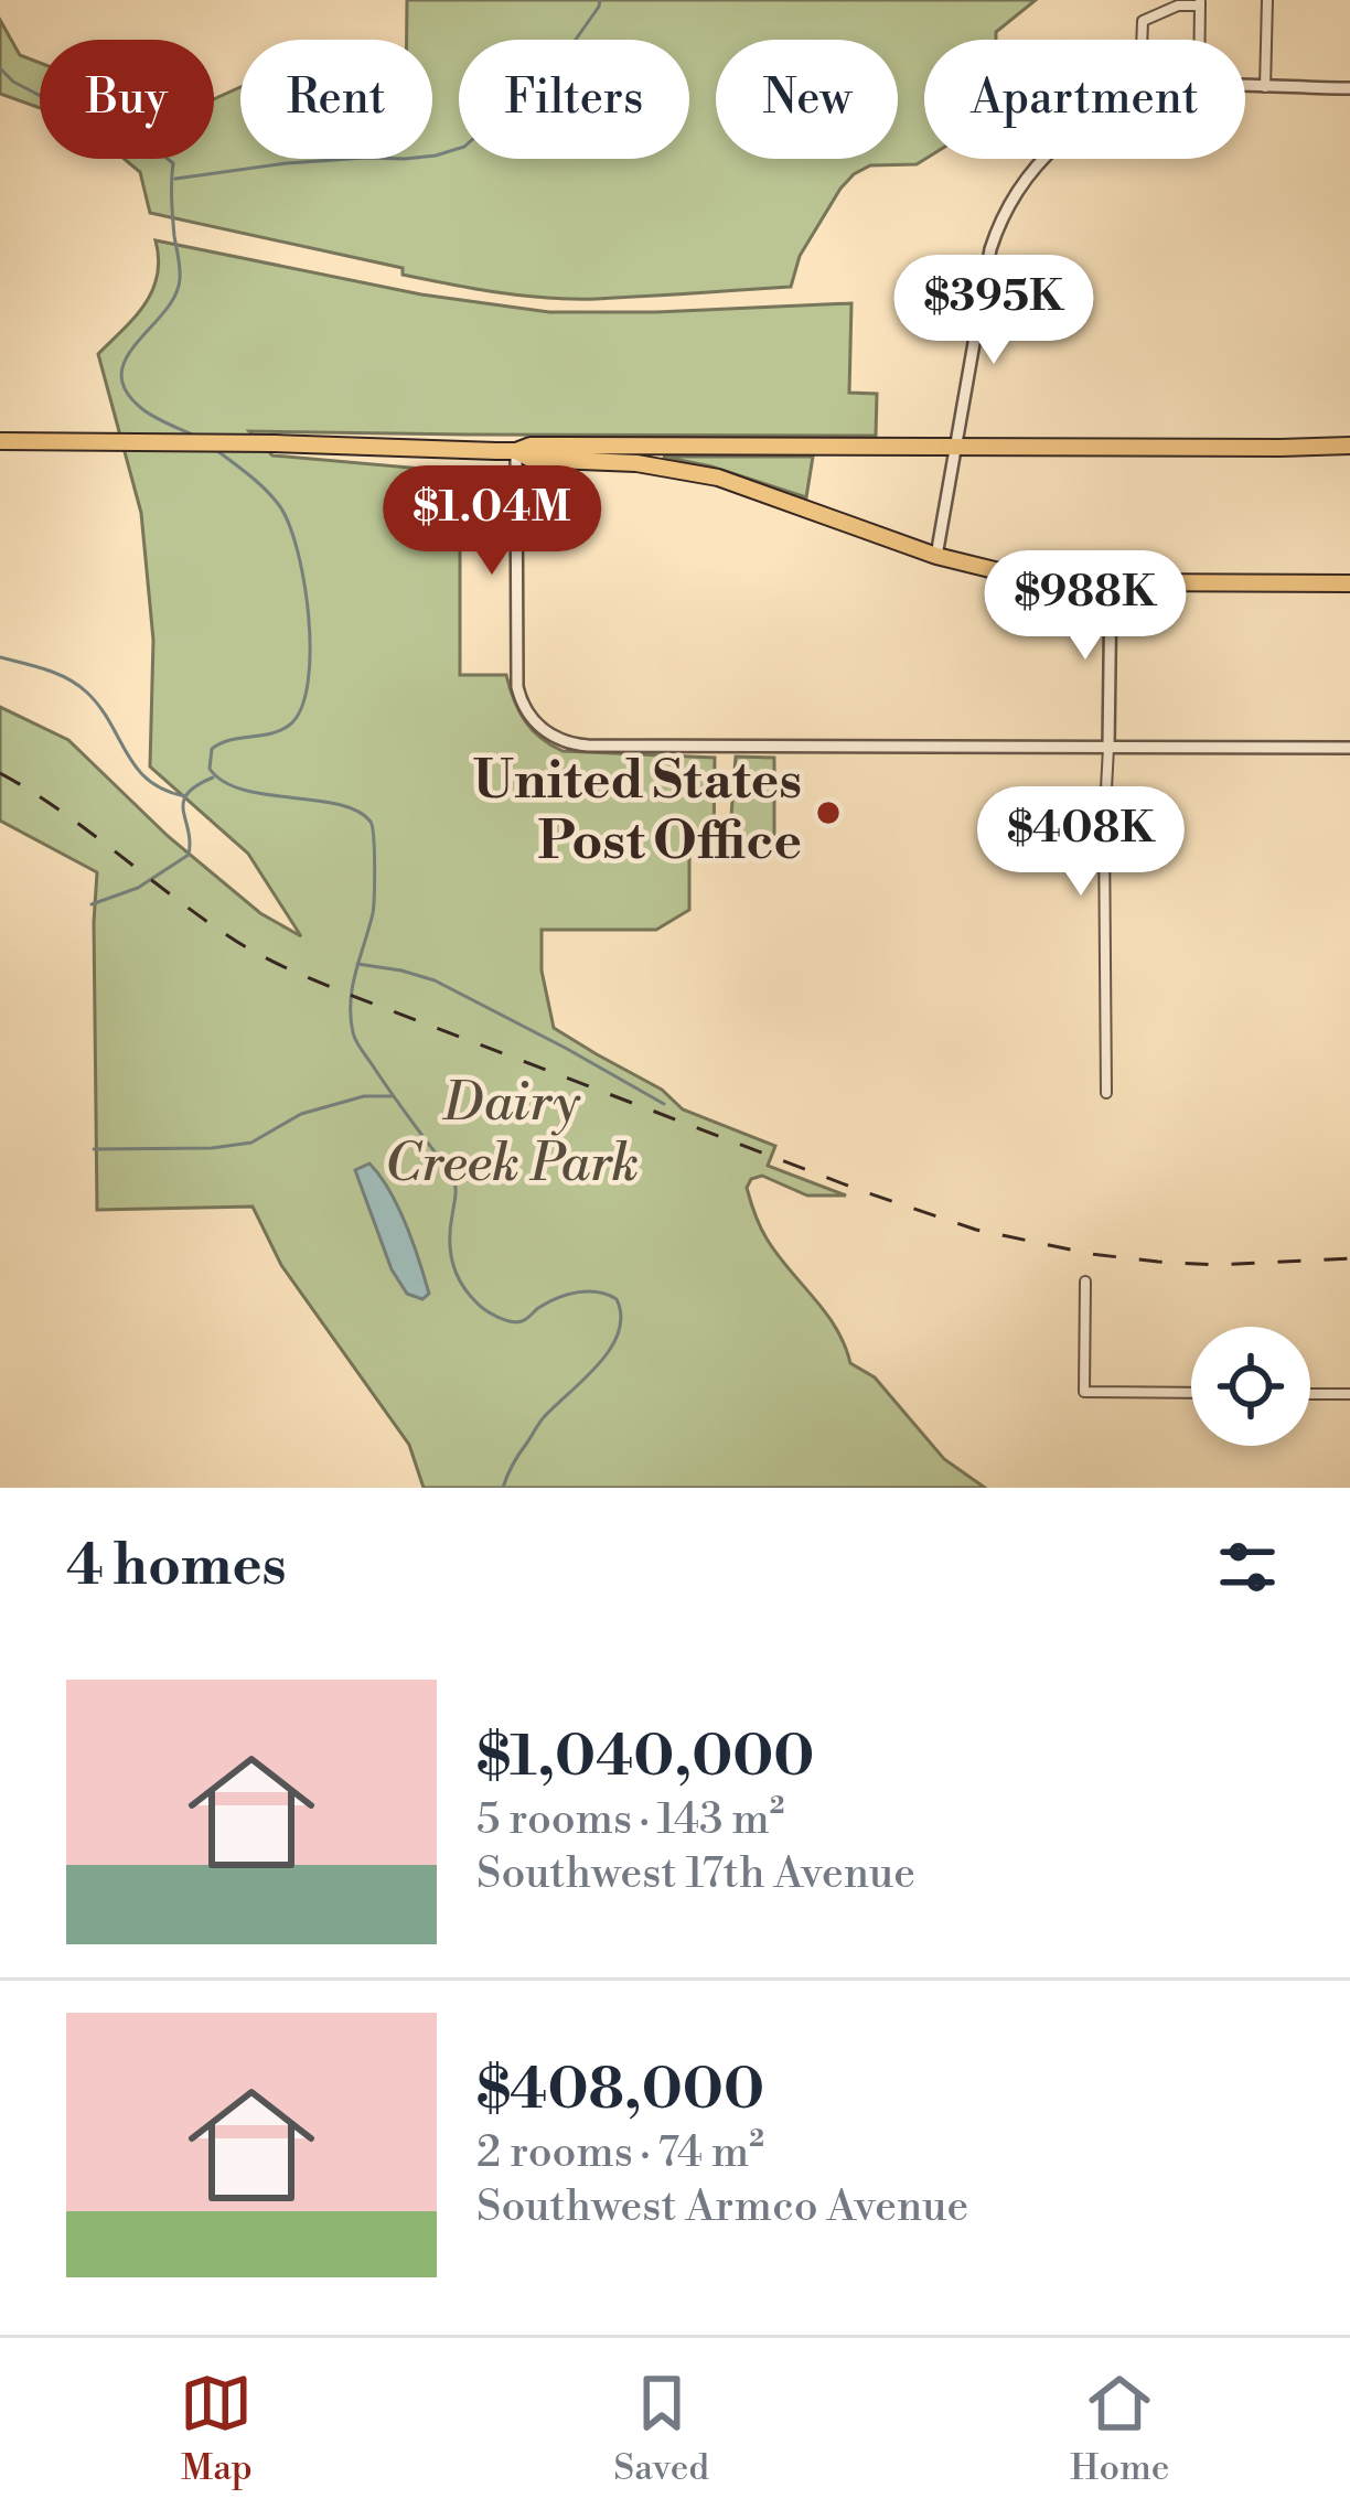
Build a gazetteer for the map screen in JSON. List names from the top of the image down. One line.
{"parks":["Dairy Creek Park"],"places":["United States Post Office"],"page":{"chip":["Buy","Rent","Filters","New","Apartment"],"price":["$395K","$1.04M","$988K","$408K"],"heading":"4 homes","list":[{"name":"$1,040,000","note":"5 rooms · 143 m² · Southwest 17th Avenue"},{"name":"$408,000","note":"2 rooms · 74 m² · Southwest Armco Avenue"}],"tabs":["Map","Saved","Home"]}}
